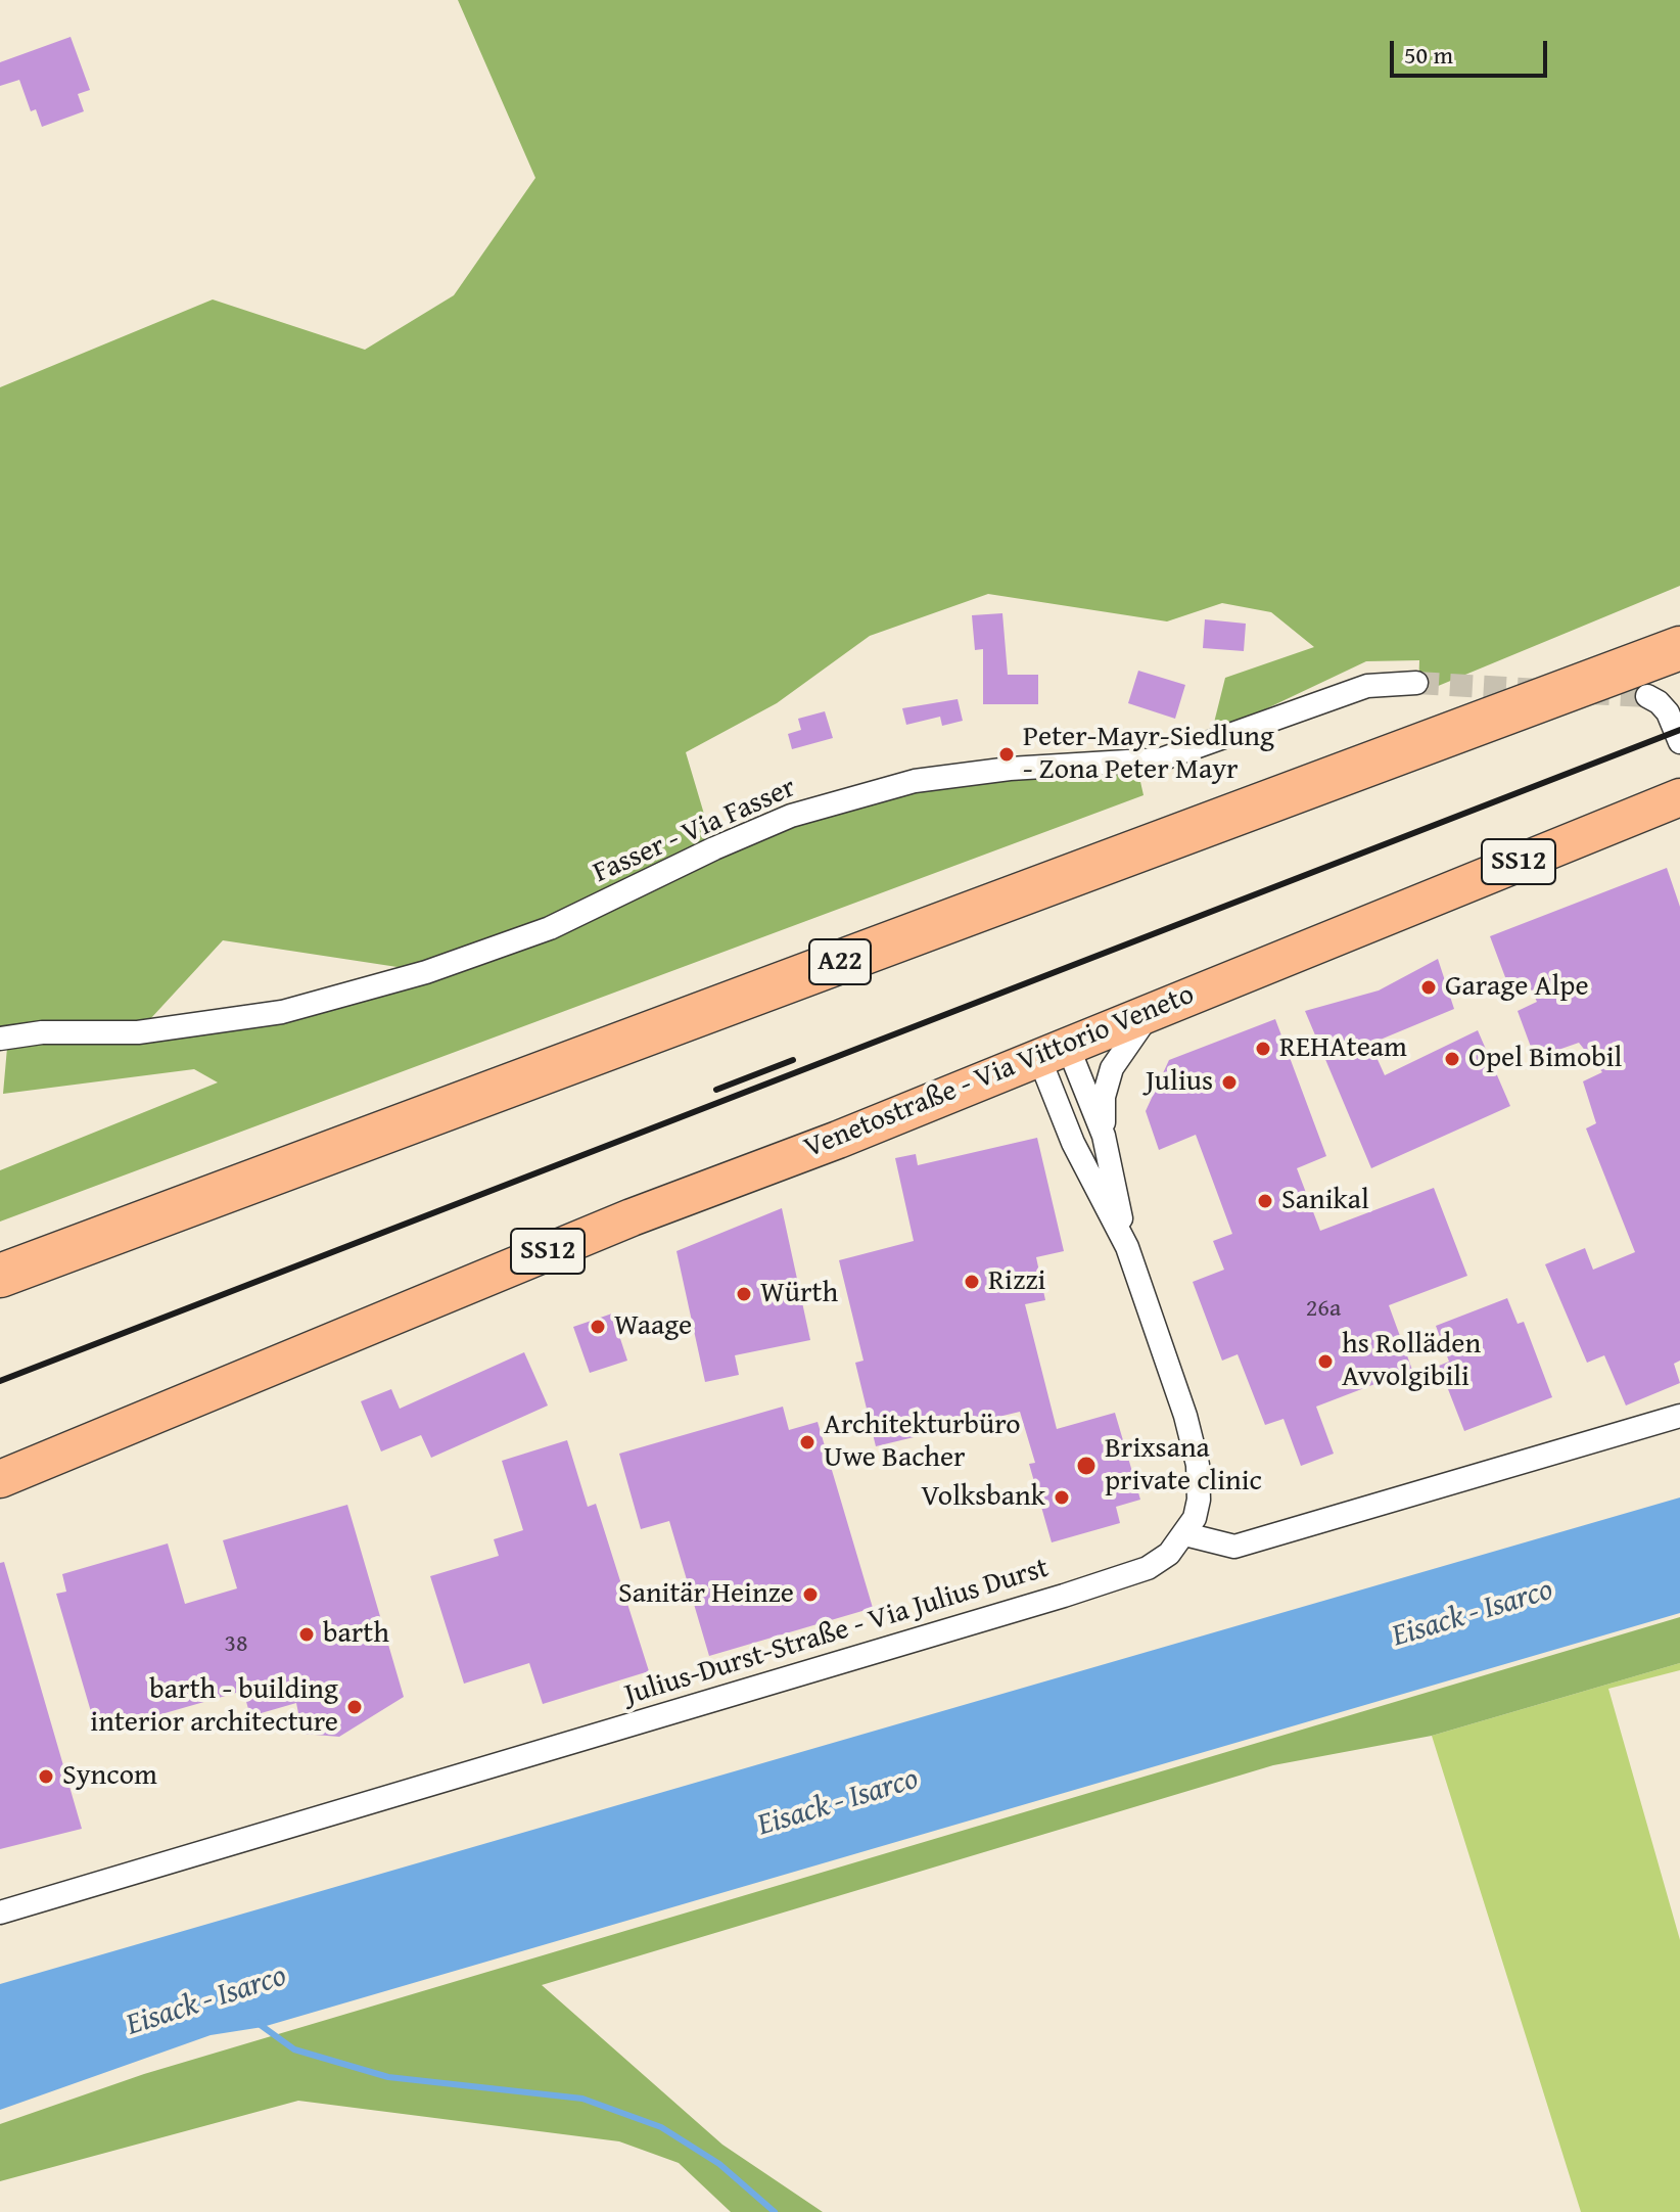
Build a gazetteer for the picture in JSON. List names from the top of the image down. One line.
{"streets":{"highway":["A22"],"main road":["SS12","Venetostraße - Via Vittorio Veneto"],"street":["Fasser - Via Fasser","Julius-Durst-Straße - Via Julius Durst"]},"water":["Eisack - Isarco"],"places":["Peter-Mayr-Siedlung - Zona Peter Mayr","Garage Alpe","REHAteam","Opel Bimobil","Julius","Sanikal","Rizzi","Würth","Waage","hs Rolläden Avvolgibili","Architekturbüro Uwe Bacher","Brixsana private clinic","Volksbank","Sanitär Heinze","barth","barth - building interior architecture","Syncom"],"house_numbers":["26a","38"],"scale_bar":"50 m"}
